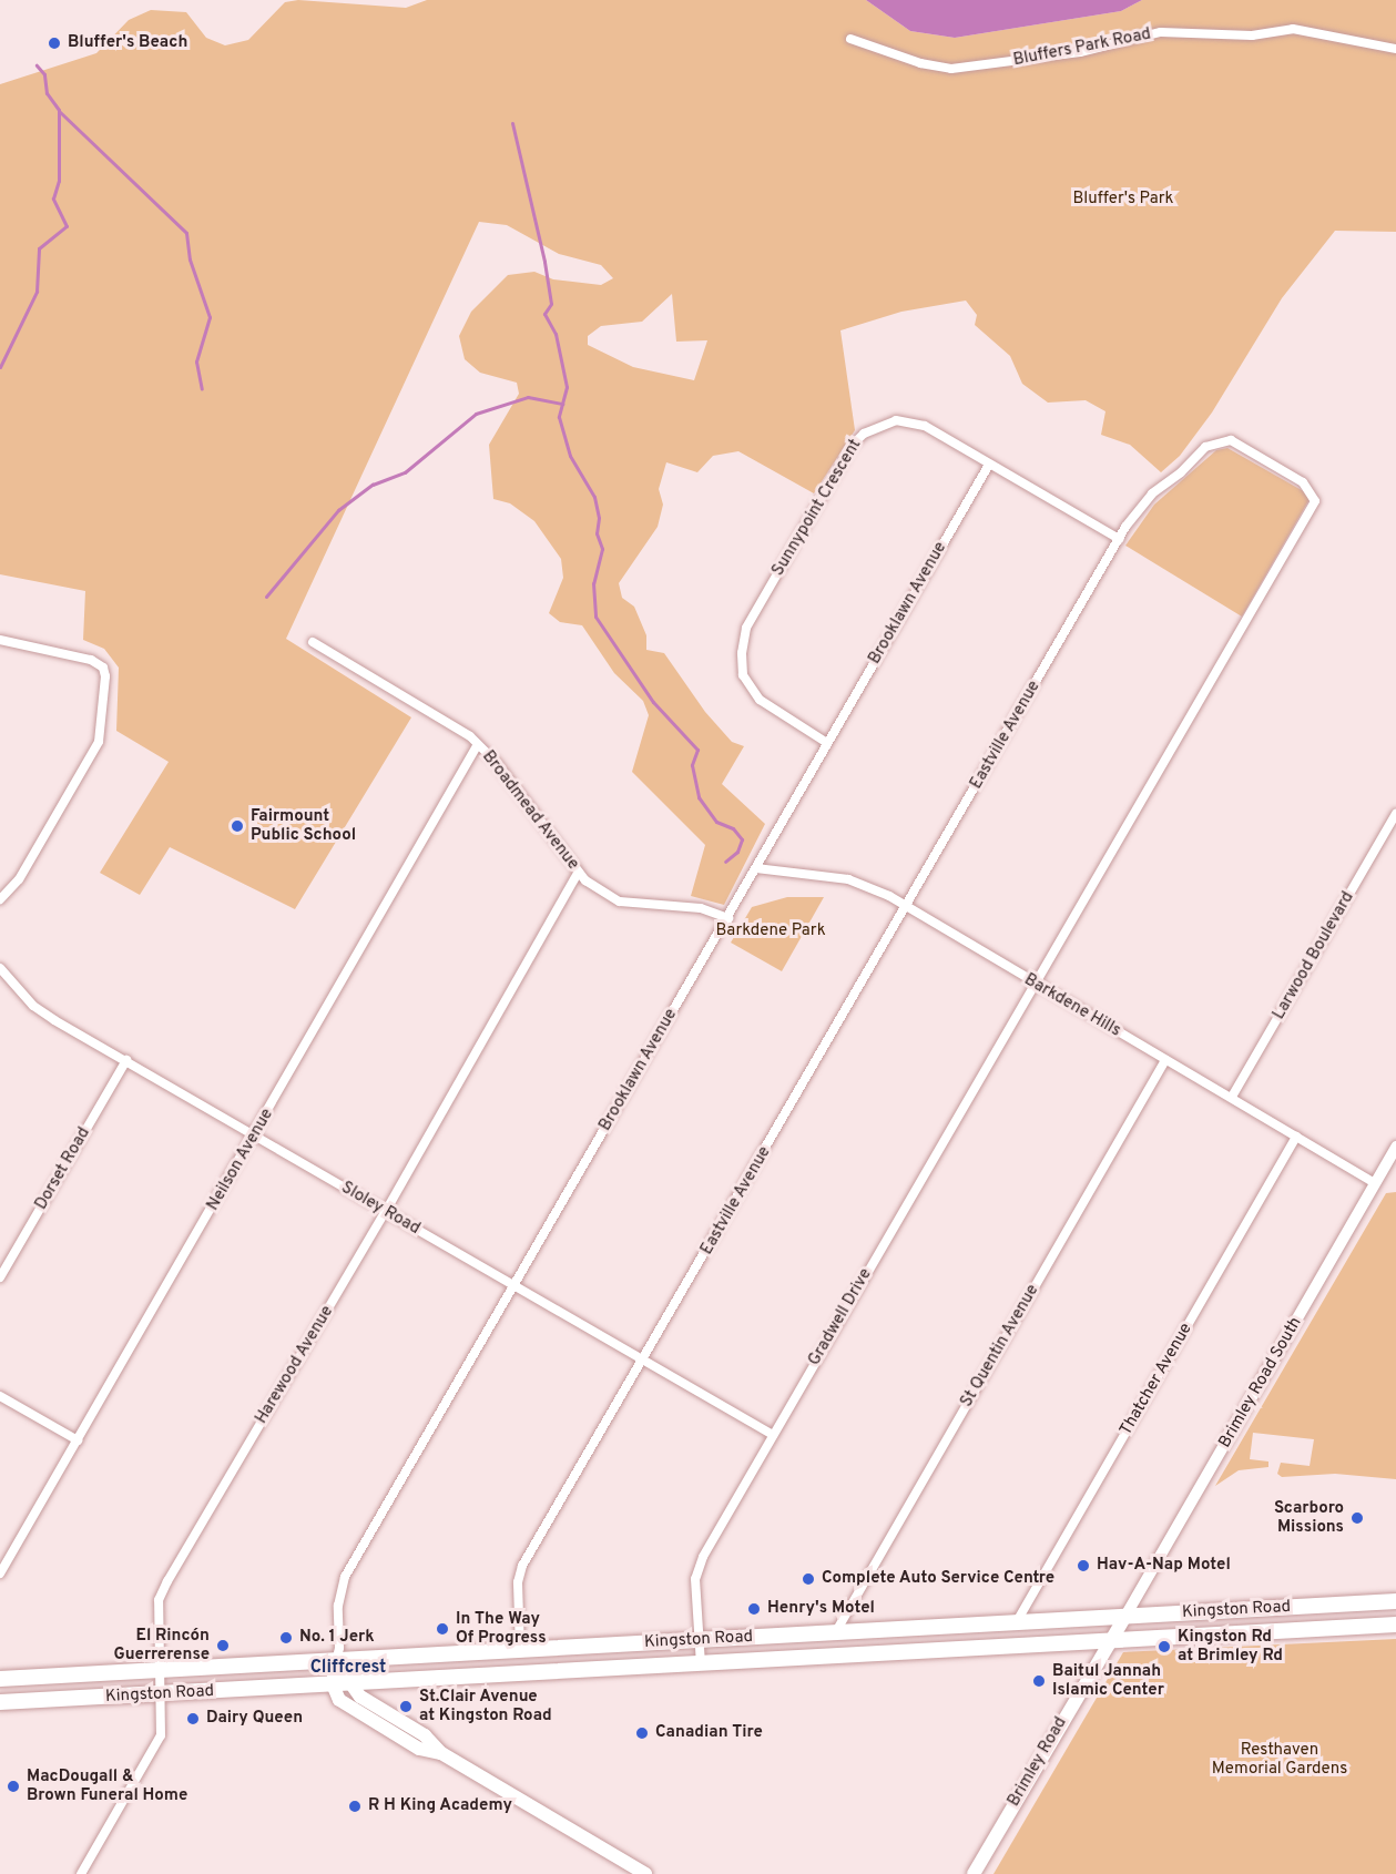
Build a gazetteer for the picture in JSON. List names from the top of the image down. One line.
{"streets":{"main road":["Kingston Road","Brimley Road"],"street":["Bluffers Park Road","Sunnypoint Crescent","Brooklawn Avenue","Eastville Avenue","Broadmead Avenue","Larwood Boulevard","Barkdene Hills","Neilson Avenue","Dorset Road","Sloley Road","Gradwell Drive","St Quentin Avenue","Harewood Avenue","Thatcher Avenue","Brimley Road South"]},"crossings":[["Sunnypoint Crescent","Brooklawn Avenue"],["Sunnypoint Crescent","Eastville Avenue"],["Brooklawn Avenue","Broadmead Avenue"],["Brooklawn Avenue","Barkdene Hills"],["Brooklawn Avenue","Sloley Road"],["Brooklawn Avenue","Kingston Road"],["Eastville Avenue","Barkdene Hills"],["Eastville Avenue","Sloley Road"],["Eastville Avenue","Gradwell Drive"],["Eastville Avenue","Kingston Road"],["Broadmead Avenue","Neilson Avenue"],["Broadmead Avenue","Harewood Avenue"],["Larwood Boulevard","Barkdene Hills"],["Barkdene Hills","Gradwell Drive"],["Barkdene Hills","St Quentin Avenue"],["Barkdene Hills","Thatcher Avenue"],["Barkdene Hills","Brimley Road South"],["Neilson Avenue","Sloley Road"],["Dorset Road","Sloley Road"],["Sloley Road","Gradwell Drive"],["Sloley Road","Harewood Avenue"],["Gradwell Drive","Kingston Road"],["St Quentin Avenue","Kingston Road"],["Harewood Avenue","Kingston Road"],["Thatcher Avenue","Kingston Road"],["Brimley Road South","Kingston Road"],["Brimley Road South","Brimley Road"],["Kingston Road","Brimley Road"]],"districts":["Cliffcrest"],"parks":["Bluffer's Park","Barkdene Park","Resthaven Memorial Gardens"],"places":["Bluffer's Beach","Fairmount Public School","Scarboro Missions","Hav-A-Nap Motel","Complete Auto Service Centre","Henry's Motel","In The Way Of Progress","No. 1 Jerk","El Rincón Guerrerense","Kingston Rd at Brimley Rd","Baitul Jannah Islamic Center","St.Clair Avenue at Kingston Road","Dairy Queen","Canadian Tire","MacDougall & Brown Funeral Home","R H King Academy"]}
